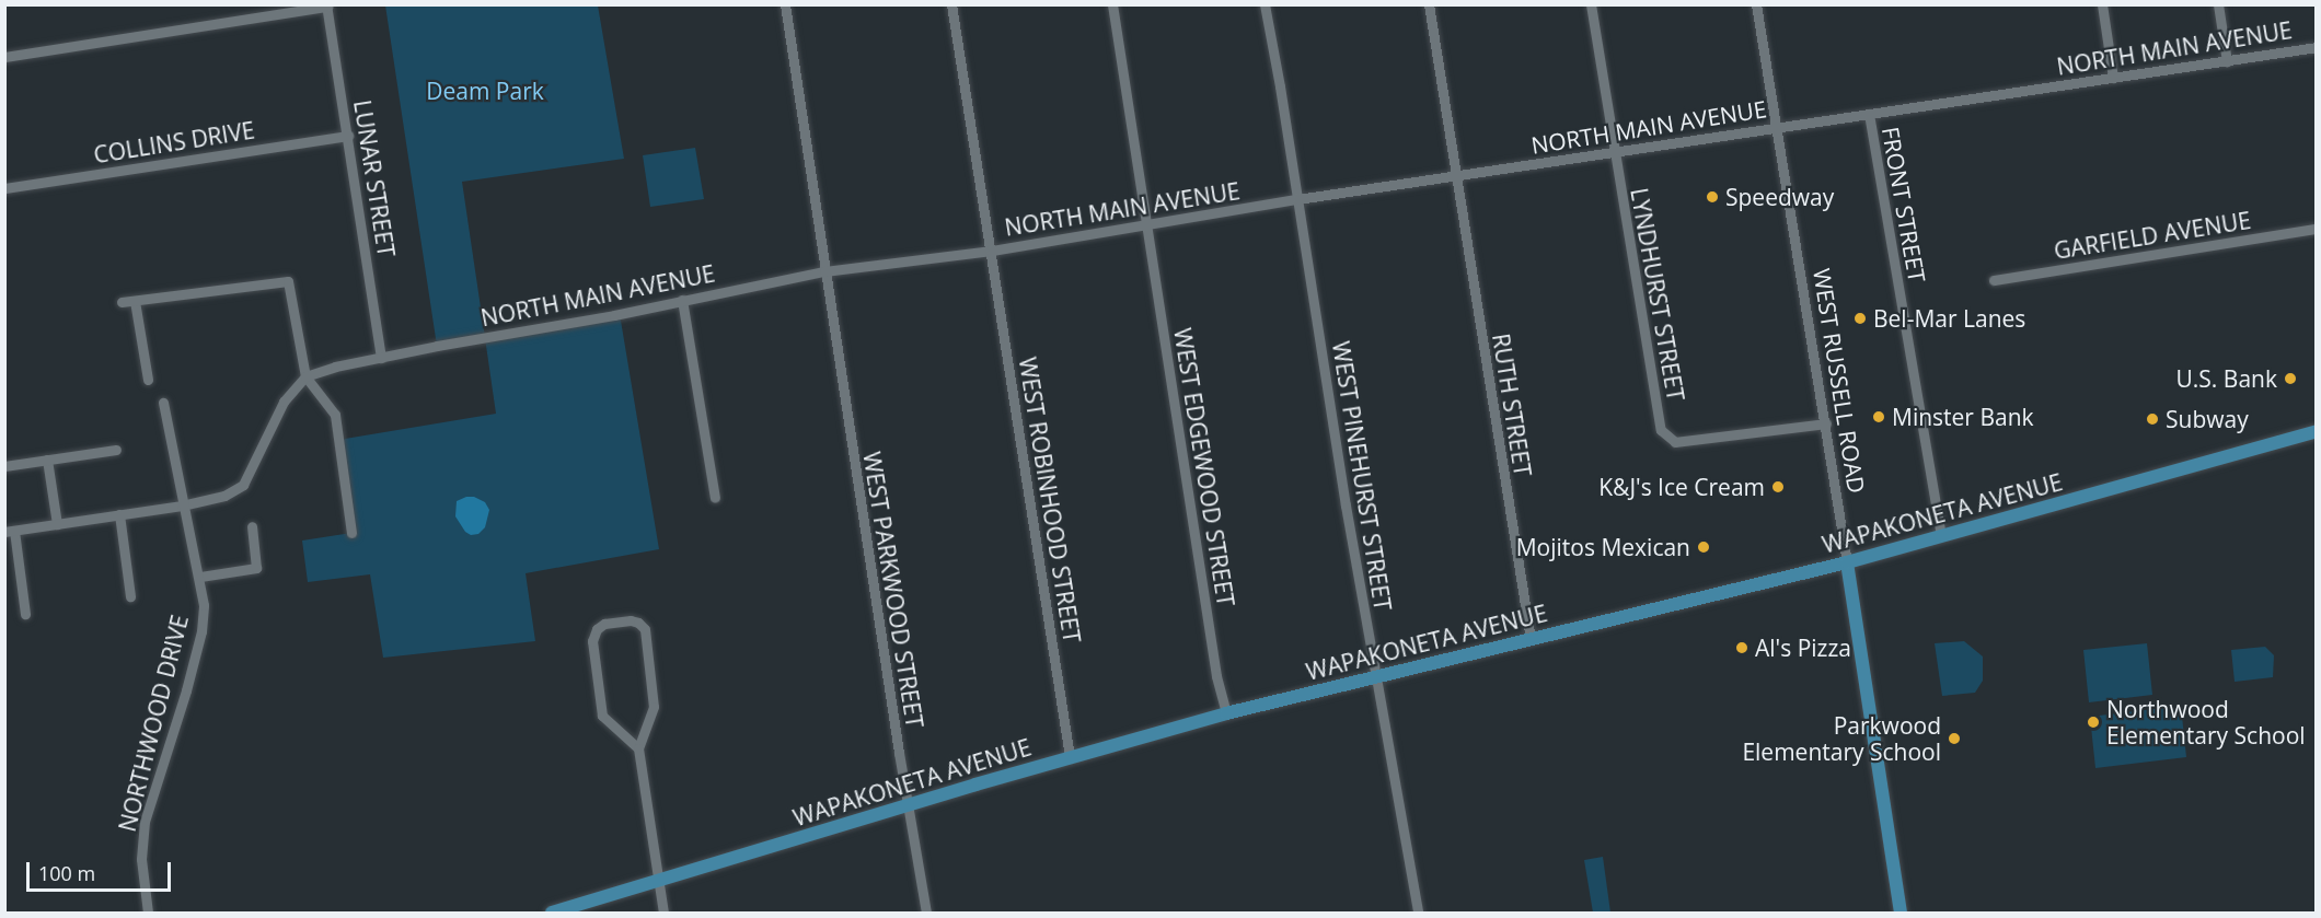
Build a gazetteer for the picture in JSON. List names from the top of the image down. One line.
{"streets":{"main road":["WEST RUSSELL ROAD","WAPAKONETA AVENUE"],"street":["NORTH MAIN AVENUE","COLLINS DRIVE","LUNAR STREET","FRONT STREET","GARFIELD AVENUE","LYNDHURST STREET","RUTH STREET","WEST EDGEWOOD STREET","WEST PINEHURST STREET","WEST ROBINHOOD STREET","WEST PARKWOOD STREET","NORTHWOOD DRIVE"]},"crossings":[["NORTH MAIN AVENUE","LUNAR STREET"],["NORTH MAIN AVENUE","FRONT STREET"],["NORTH MAIN AVENUE","LYNDHURST STREET"],["NORTH MAIN AVENUE","WEST RUSSELL ROAD"],["NORTH MAIN AVENUE","RUTH STREET"],["NORTH MAIN AVENUE","WEST EDGEWOOD STREET"],["NORTH MAIN AVENUE","WEST PINEHURST STREET"],["NORTH MAIN AVENUE","WEST ROBINHOOD STREET"],["NORTH MAIN AVENUE","WEST PARKWOOD STREET"],["COLLINS DRIVE","LUNAR STREET"],["FRONT STREET","WAPAKONETA AVENUE"],["LYNDHURST STREET","WEST RUSSELL ROAD"],["WEST RUSSELL ROAD","WAPAKONETA AVENUE"],["RUTH STREET","WAPAKONETA AVENUE"],["WEST EDGEWOOD STREET","WAPAKONETA AVENUE"],["WEST PINEHURST STREET","WAPAKONETA AVENUE"],["WEST ROBINHOOD STREET","WAPAKONETA AVENUE"],["WAPAKONETA AVENUE","WEST PARKWOOD STREET"]],"parks":["Deam Park"],"places":["Speedway","Bel-Mar Lanes","U.S. Bank","Minster Bank","Subway","K&J's Ice Cream","Mojitos Mexican","Al's Pizza","Northwood Elementary School","Parkwood Elementary School"],"scale_bar":"100 m"}
